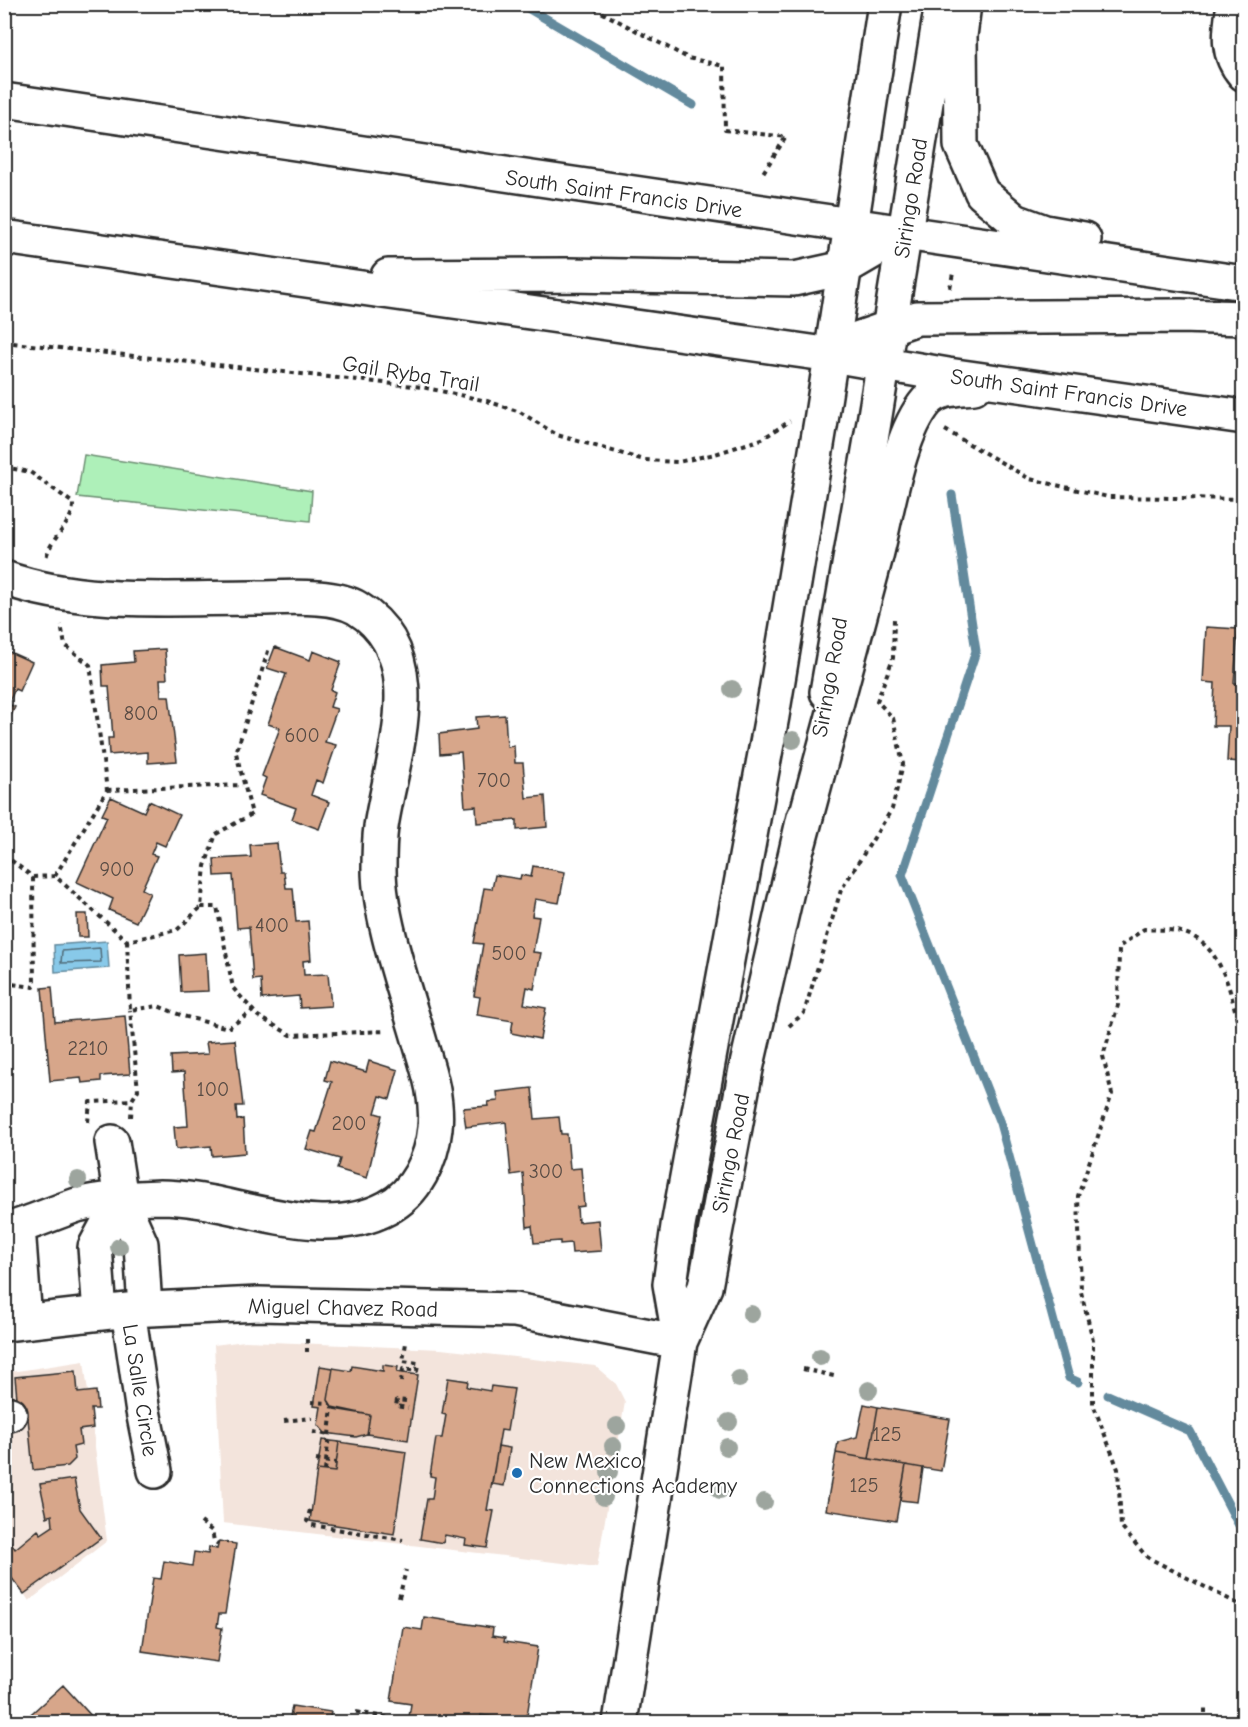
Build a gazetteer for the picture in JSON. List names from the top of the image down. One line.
{"streets":{"main road":["South Saint Francis Drive","Siringo Road","Miguel Chavez Road","La Salle Circle"],"path":["Gail Ryba Trail"]},"crossings":[["South Saint Francis Drive","Siringo Road"],["Siringo Road","Miguel Chavez Road"],["Miguel Chavez Road","La Salle Circle"]],"places":["New Mexico Connections Academy"],"house_numbers":["800","600","700","900","400","500","2210","100","200","300","125","125"]}
